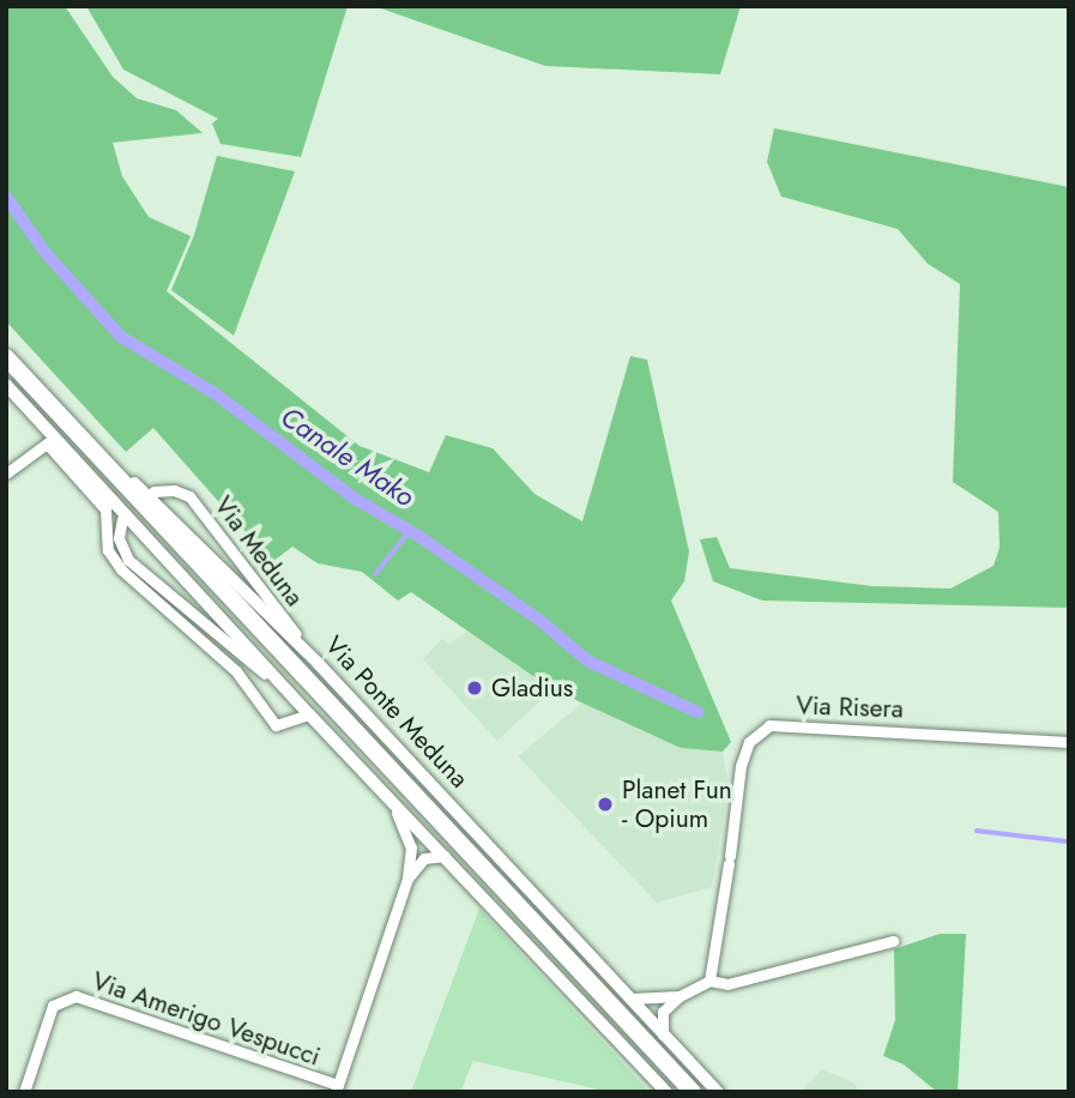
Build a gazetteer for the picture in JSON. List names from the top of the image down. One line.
{"streets":{"main road":["Via Ponte Meduna"],"street":["Via Meduna","Via Risera","Via Amerigo Vespucci"]},"crossings":[["Via Meduna","Via Ponte Meduna"]],"water":["Canale Mako"],"places":["Gladius","Planet Fun - Opium"]}
